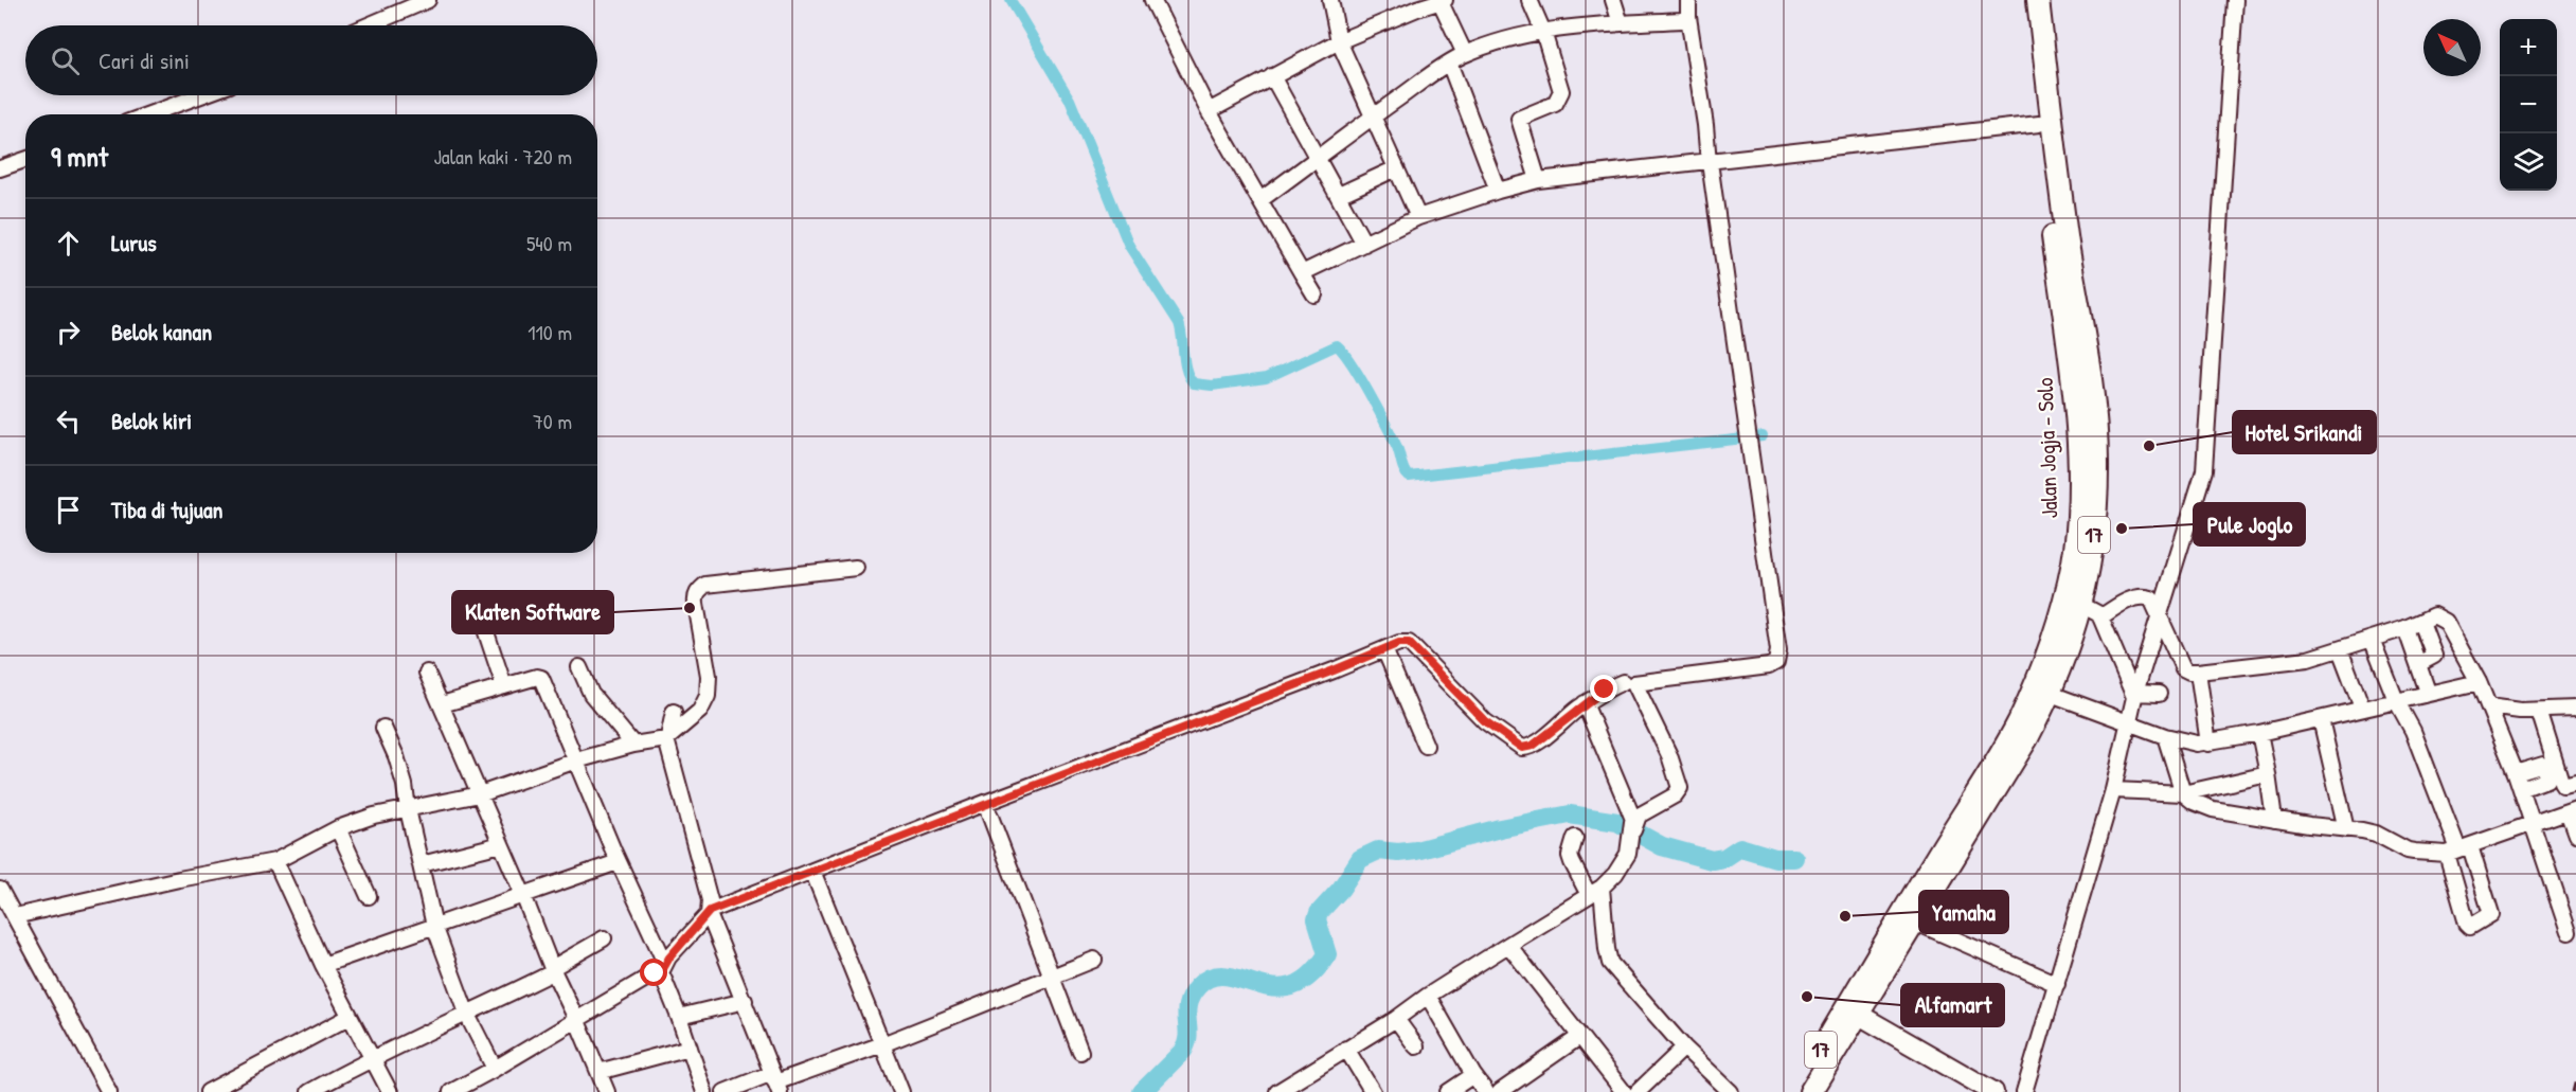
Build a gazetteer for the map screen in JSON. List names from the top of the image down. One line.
{"streets":{"highway":["Jalan Jogja - Solo","17"]},"crossings":[["Jalan Jogja - Solo","17"]],"places":["Hotel Srikandi","Pule Joglo","Klaten Software","Yamaha","Alfamart"],"north":"top left","page":{"map_buttons":["+","−"],"search":"Cari di sini","heading":["9 mnt","Jalan kaki · 720 m"],"list":[["Lurus","540 m"],["Belok kanan","110 m"],["Belok kiri","70 m"],"Tiba di tujuan"]}}
